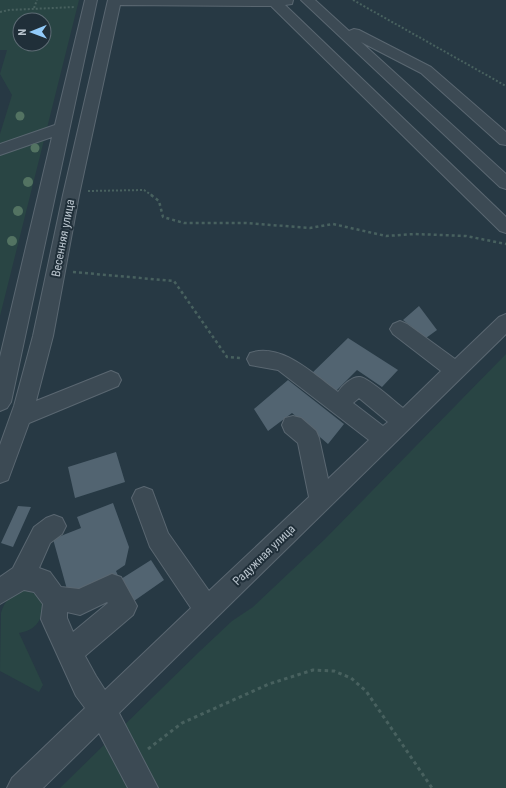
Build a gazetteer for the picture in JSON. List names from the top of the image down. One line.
{"streets":{"street":["Весенняя улица","Радужная улица"]},"north":"left"}
